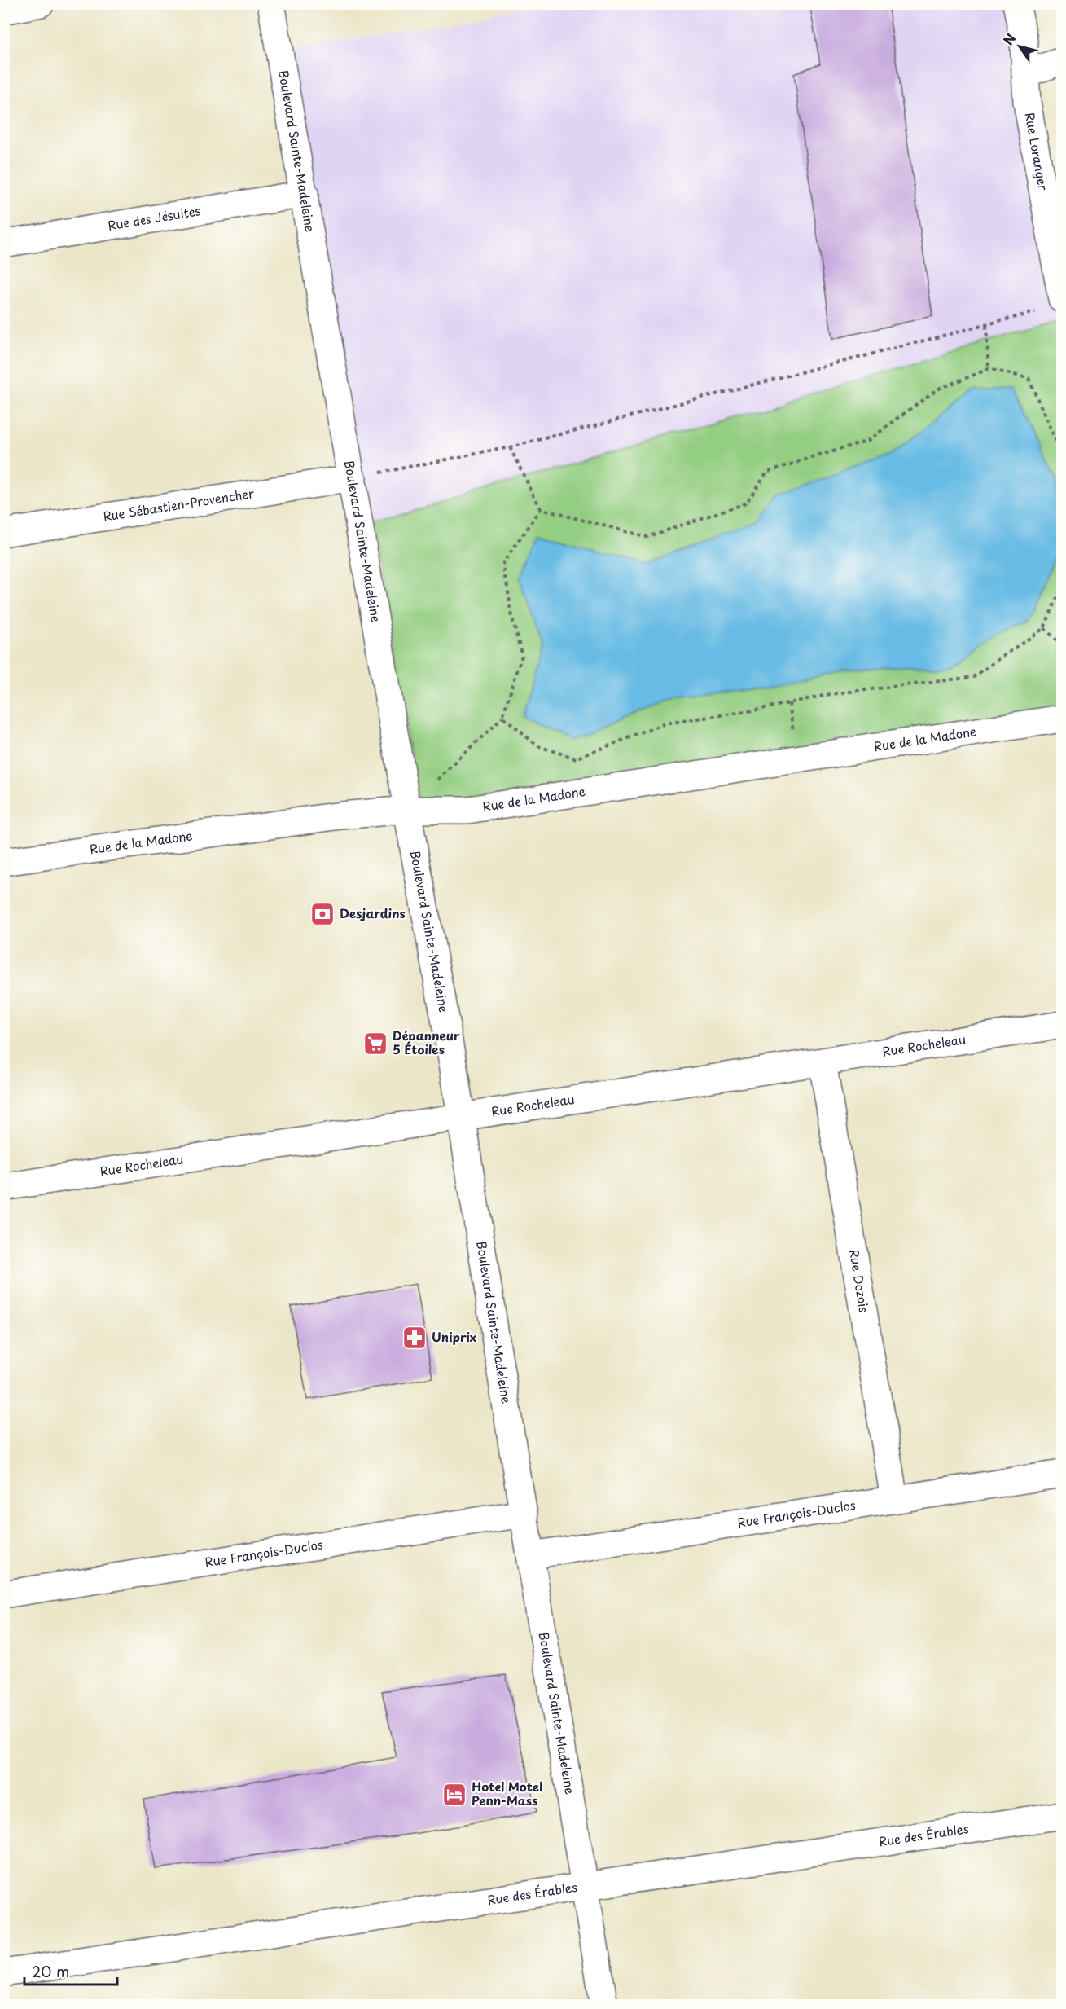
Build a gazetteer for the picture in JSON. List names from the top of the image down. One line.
{"streets":{"street":["Boulevard Sainte-Madeleine","Rue Loranger","Rue des Jésuites","Rue Sébastien-Provencher","Rue de la Madone","Rue Rocheleau","Rue Dozois","Rue François-Duclos","Rue des Érables"]},"crossings":[["Boulevard Sainte-Madeleine","Rue des Jésuites"],["Boulevard Sainte-Madeleine","Rue Sébastien-Provencher"],["Boulevard Sainte-Madeleine","Rue de la Madone"],["Boulevard Sainte-Madeleine","Rue Rocheleau"],["Boulevard Sainte-Madeleine","Rue François-Duclos"],["Boulevard Sainte-Madeleine","Rue des Érables"],["Rue Rocheleau","Rue Dozois"],["Rue Dozois","Rue François-Duclos"]],"places":{"bank":["Desjardins"],"supermarket":["Dépanneur 5 Étoiles"],"pharmacy":["Uniprix"],"hotel":["Hotel Motel Penn-Mass"]},"scale_bar":"20 m","north":"top left"}
